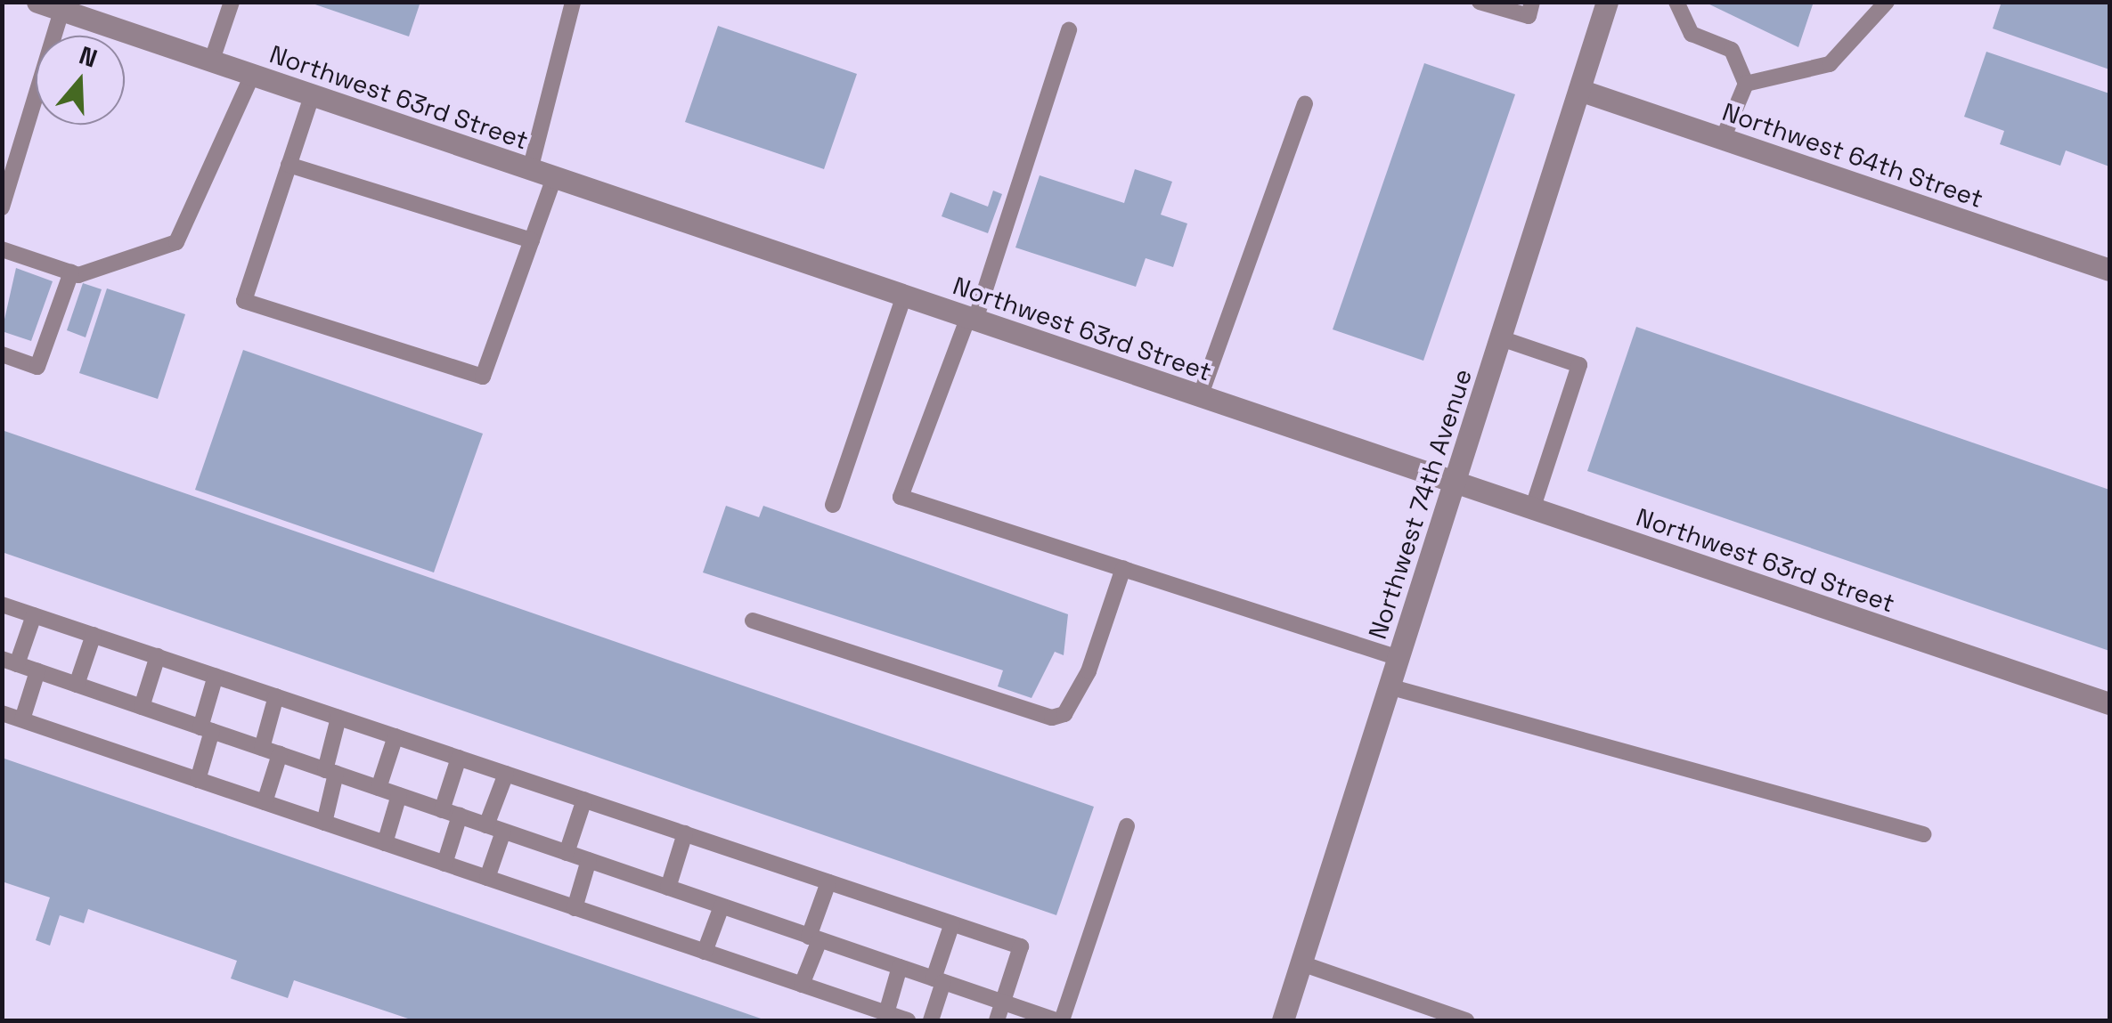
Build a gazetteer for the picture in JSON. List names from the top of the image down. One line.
{"streets":{"street":["Northwest 63rd Street","Northwest 64th Street","Northwest 74th Avenue"]},"crossings":[["Northwest 63rd Street","Northwest 74th Avenue"],["Northwest 64th Street","Northwest 74th Avenue"]],"north":"top"}
